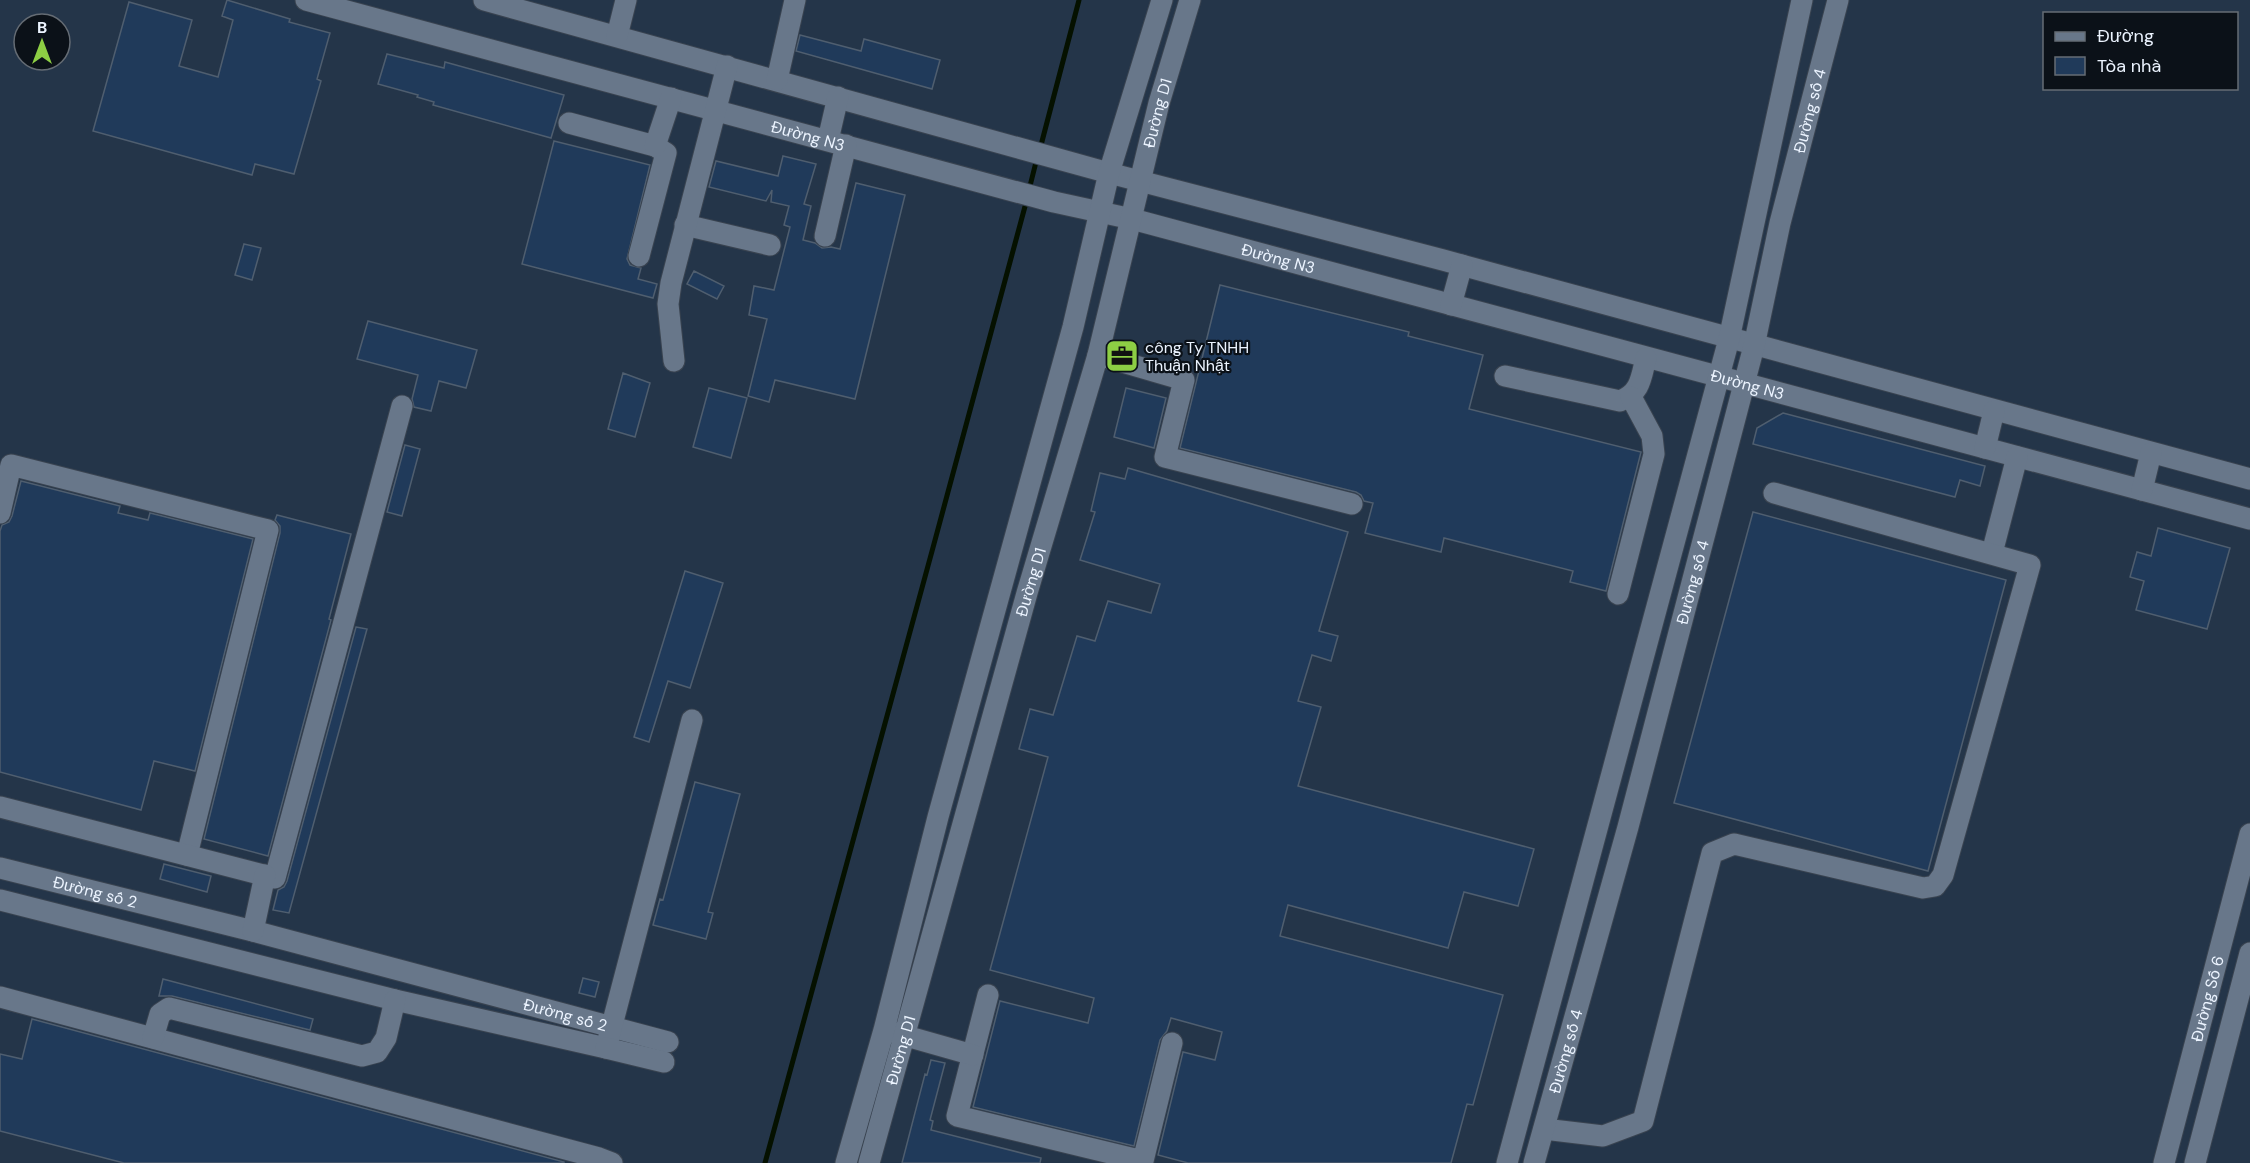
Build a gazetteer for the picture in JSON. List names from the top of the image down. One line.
{"streets":{"street":["Đường số 4","Đường D1","Đường N3","Đường số 2","Đường Số 6"]},"crossings":[["Đường số 4","Đường N3"],["Đường D1","Đường N3"]],"places":{"office":["công Ty TNHH Thuận Nhật"]},"legend":["Đường","Tòa nhà"],"north":"top"}
